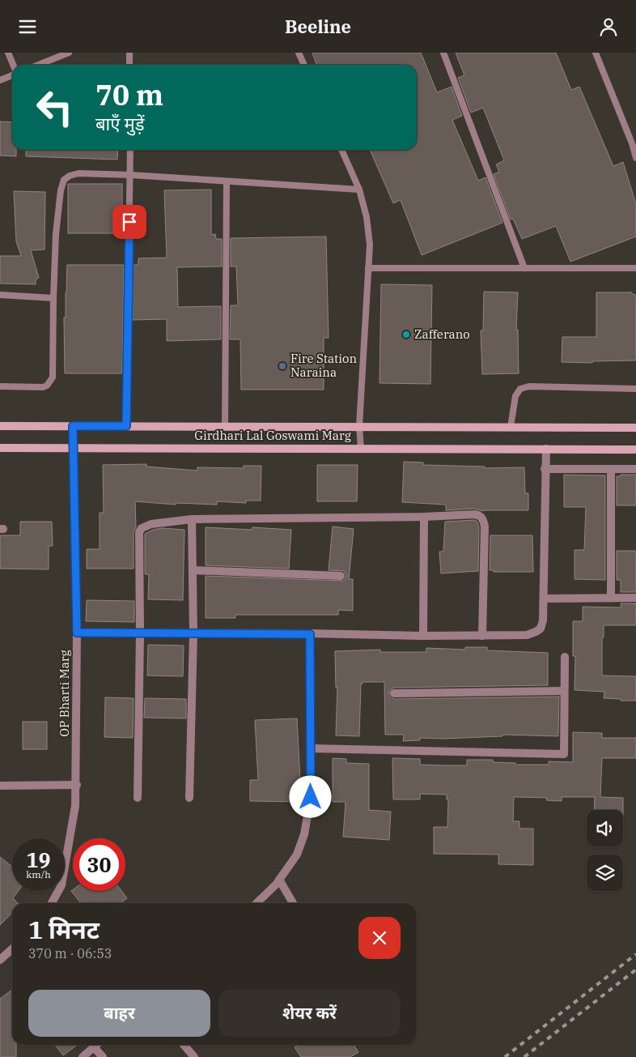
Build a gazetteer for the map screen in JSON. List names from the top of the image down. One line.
{"streets":{"main road":["Girdhari Lal Goswami Marg"],"street":["OP Bharti Marg"]},"crossings":[["Girdhari Lal Goswami Marg","OP Bharti Marg"]],"places":["Zafferano","Fire Station Naraina"],"page":{"header":"Beeline","turn":["70 m","बाएँ मुड़ें"],"speed":"19 km/h","limit":"30","heading":["1 मिनट","370 m · 06:53"],"buttons":["बाहर","शेयर करें"]}}
